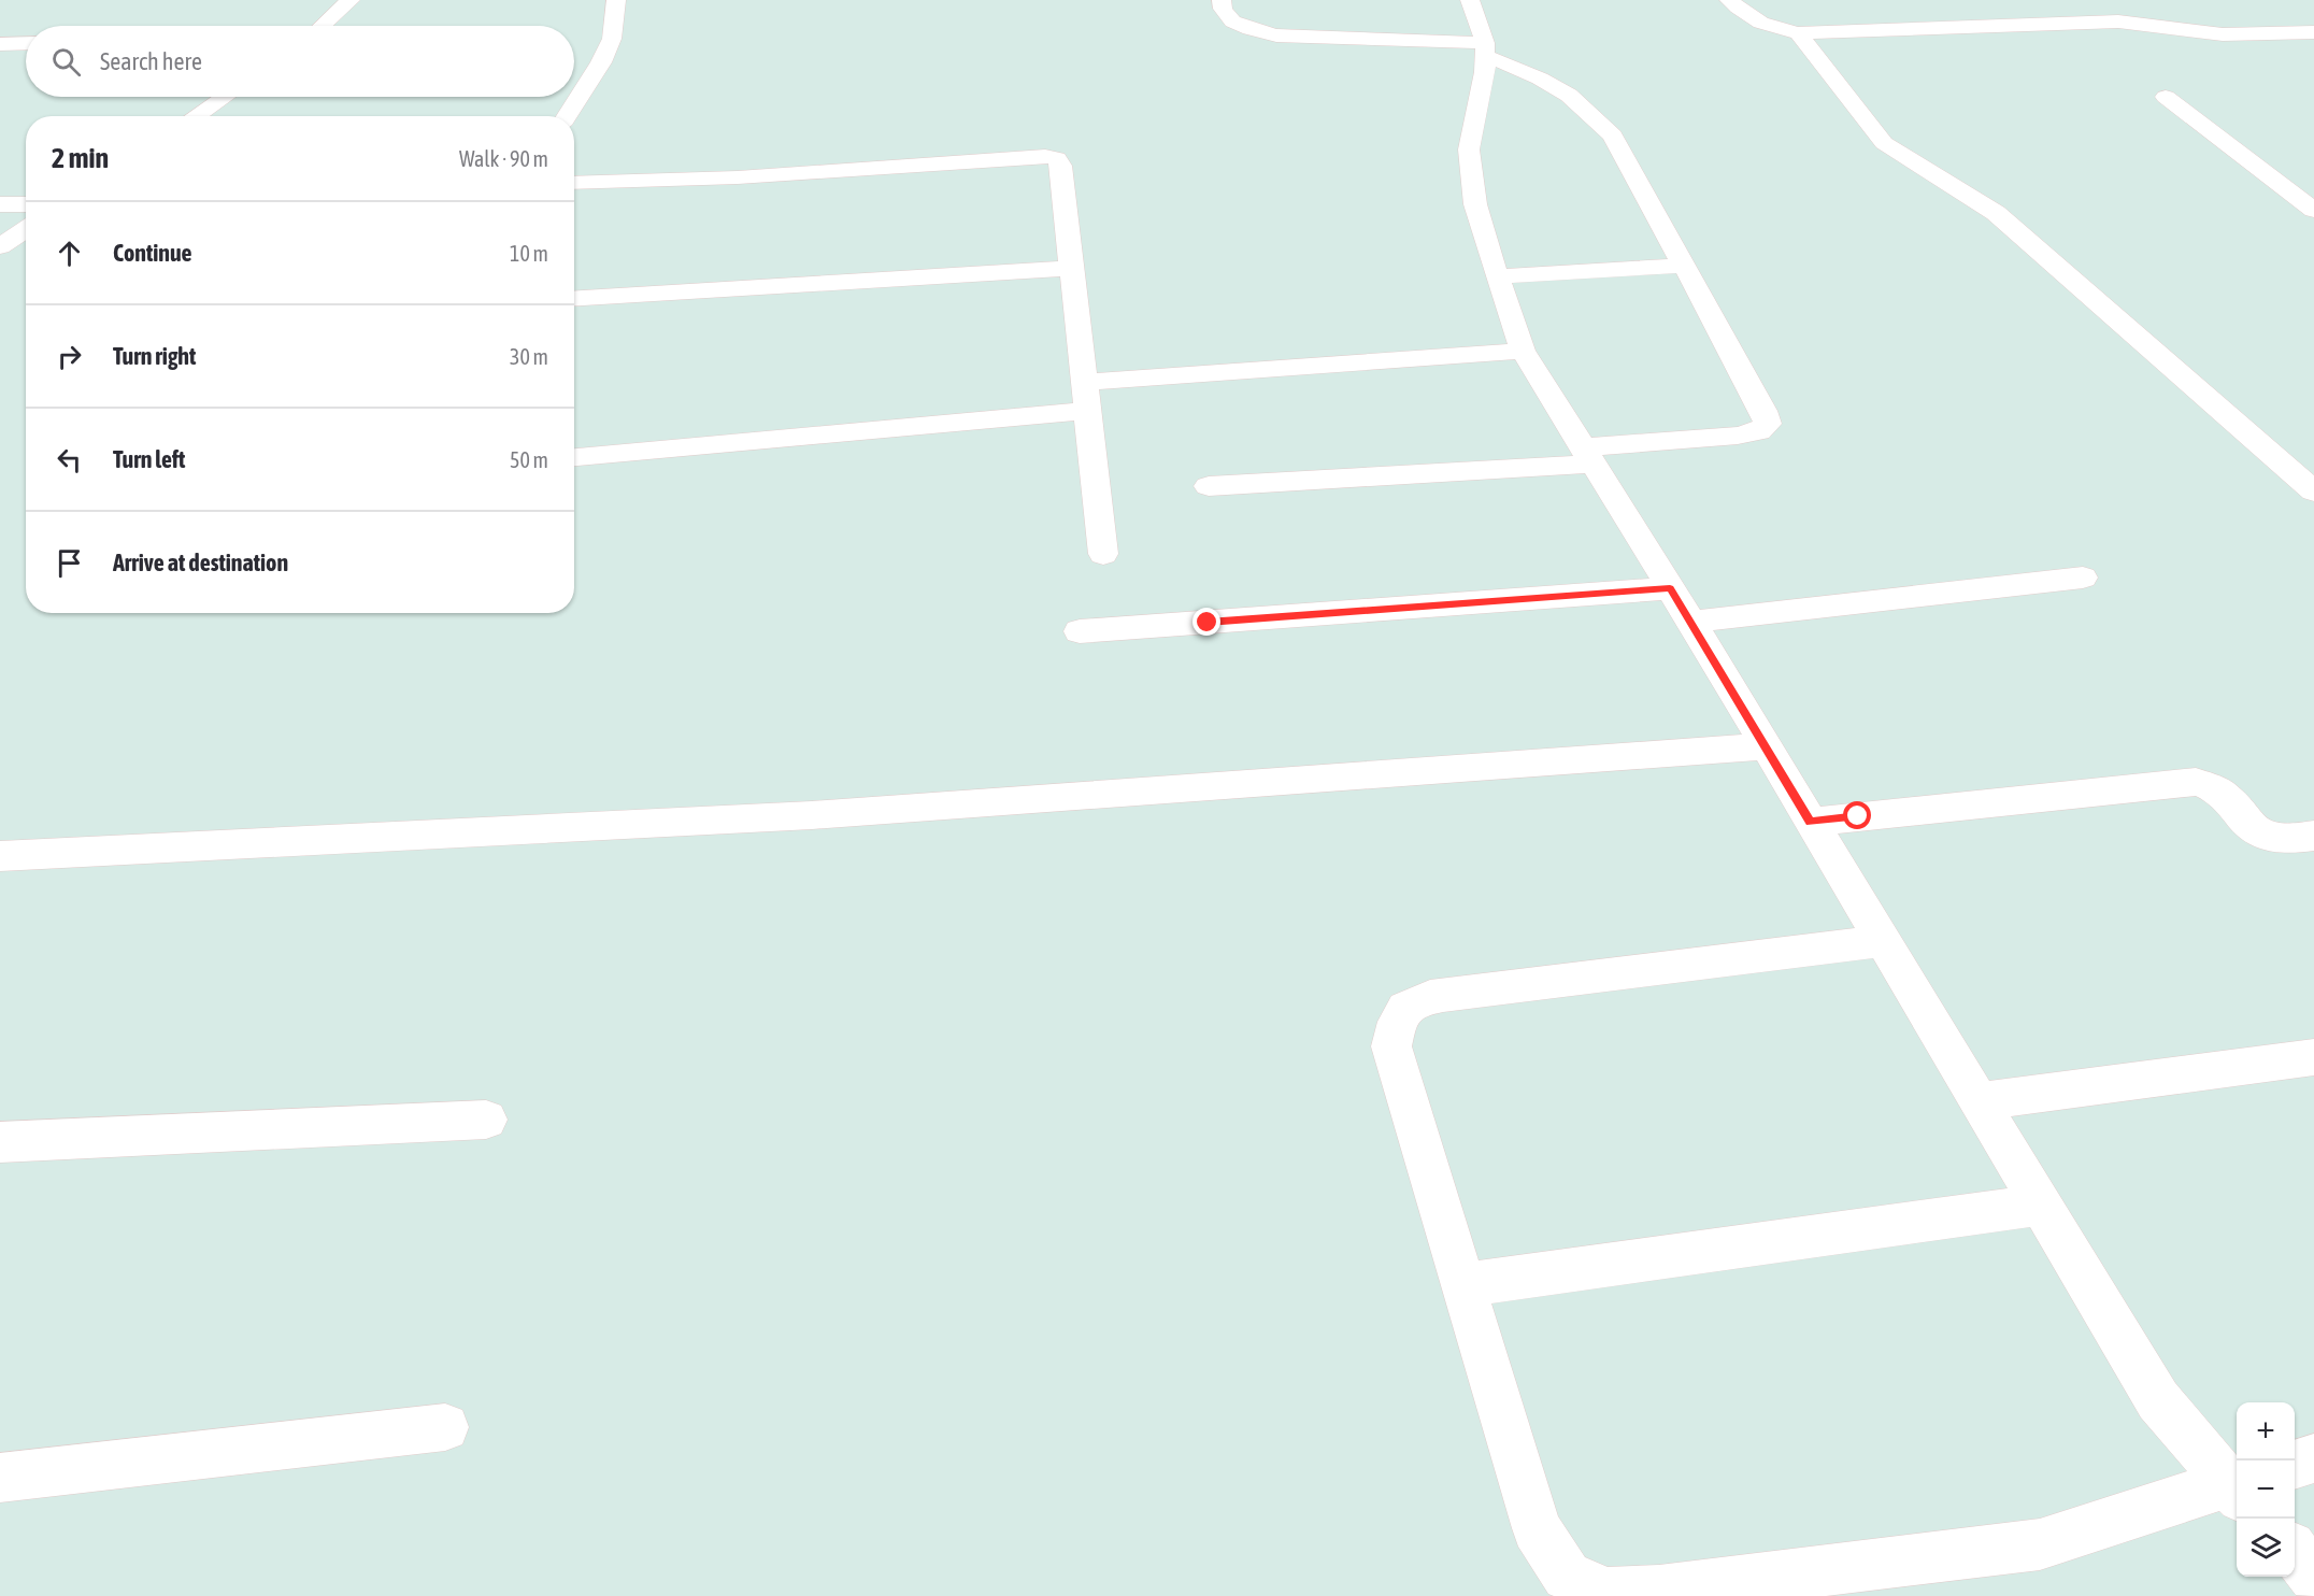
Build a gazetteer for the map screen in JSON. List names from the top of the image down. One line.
{"page":{"search":"Search here","heading":["2 min","Walk · 90 m"],"list":[["Continue","10 m"],["Turn right","30 m"],["Turn left","50 m"],"Arrive at destination"],"map_buttons":["+","−"]}}
